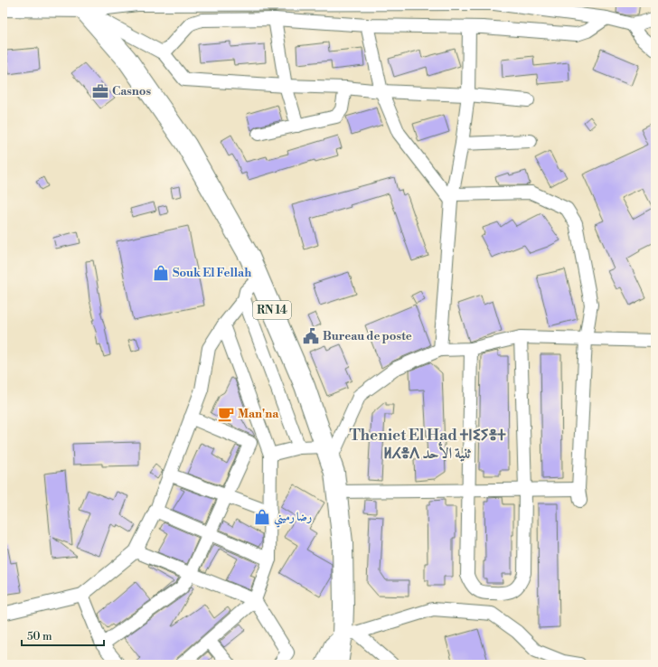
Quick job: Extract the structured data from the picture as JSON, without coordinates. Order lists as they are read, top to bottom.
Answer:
{
  "streets": {
    "main road": ["RN 14"]
  },
  "districts": ["Theniet El Had ⵜⵏⵉⵢⴻⵜ ⵍⵃⴻⴷ ثنية الأحد"],
  "places": {
    "office": ["Casnos"],
    "shop": ["Souk El Fellah", "رضا رميني"],
    "public building": ["Bureau de poste"],
    "cafe": ["Man'na"]
  },
  "scale_bar": "50 m"
}
